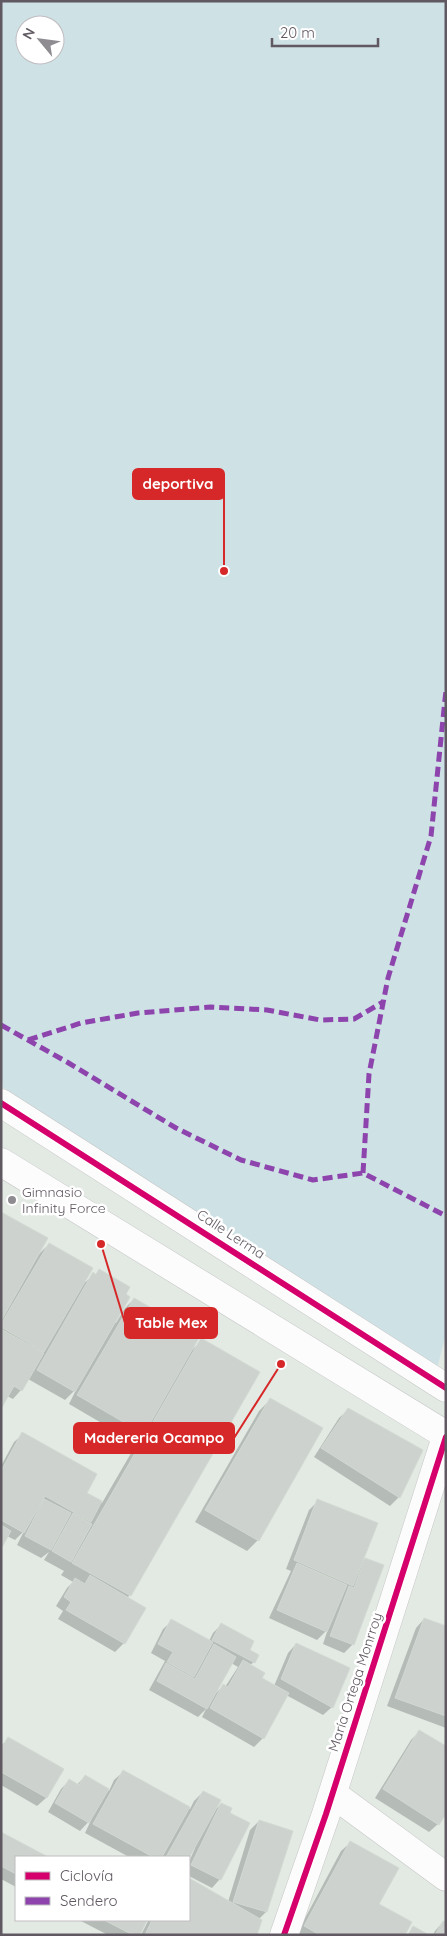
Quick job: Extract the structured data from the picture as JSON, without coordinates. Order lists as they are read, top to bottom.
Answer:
{
  "streets": {
    "street": ["Calle Lerma", "María Ortega Monrroy"]
  },
  "places": [
    "deportiva",
    "Gimnasio Infinity Force",
    "Table Mex",
    "Madereria Ocampo"
  ],
  "legend": ["Ciclovía", "Sendero"],
  "scale_bar": "20 m",
  "north": "top left"
}
